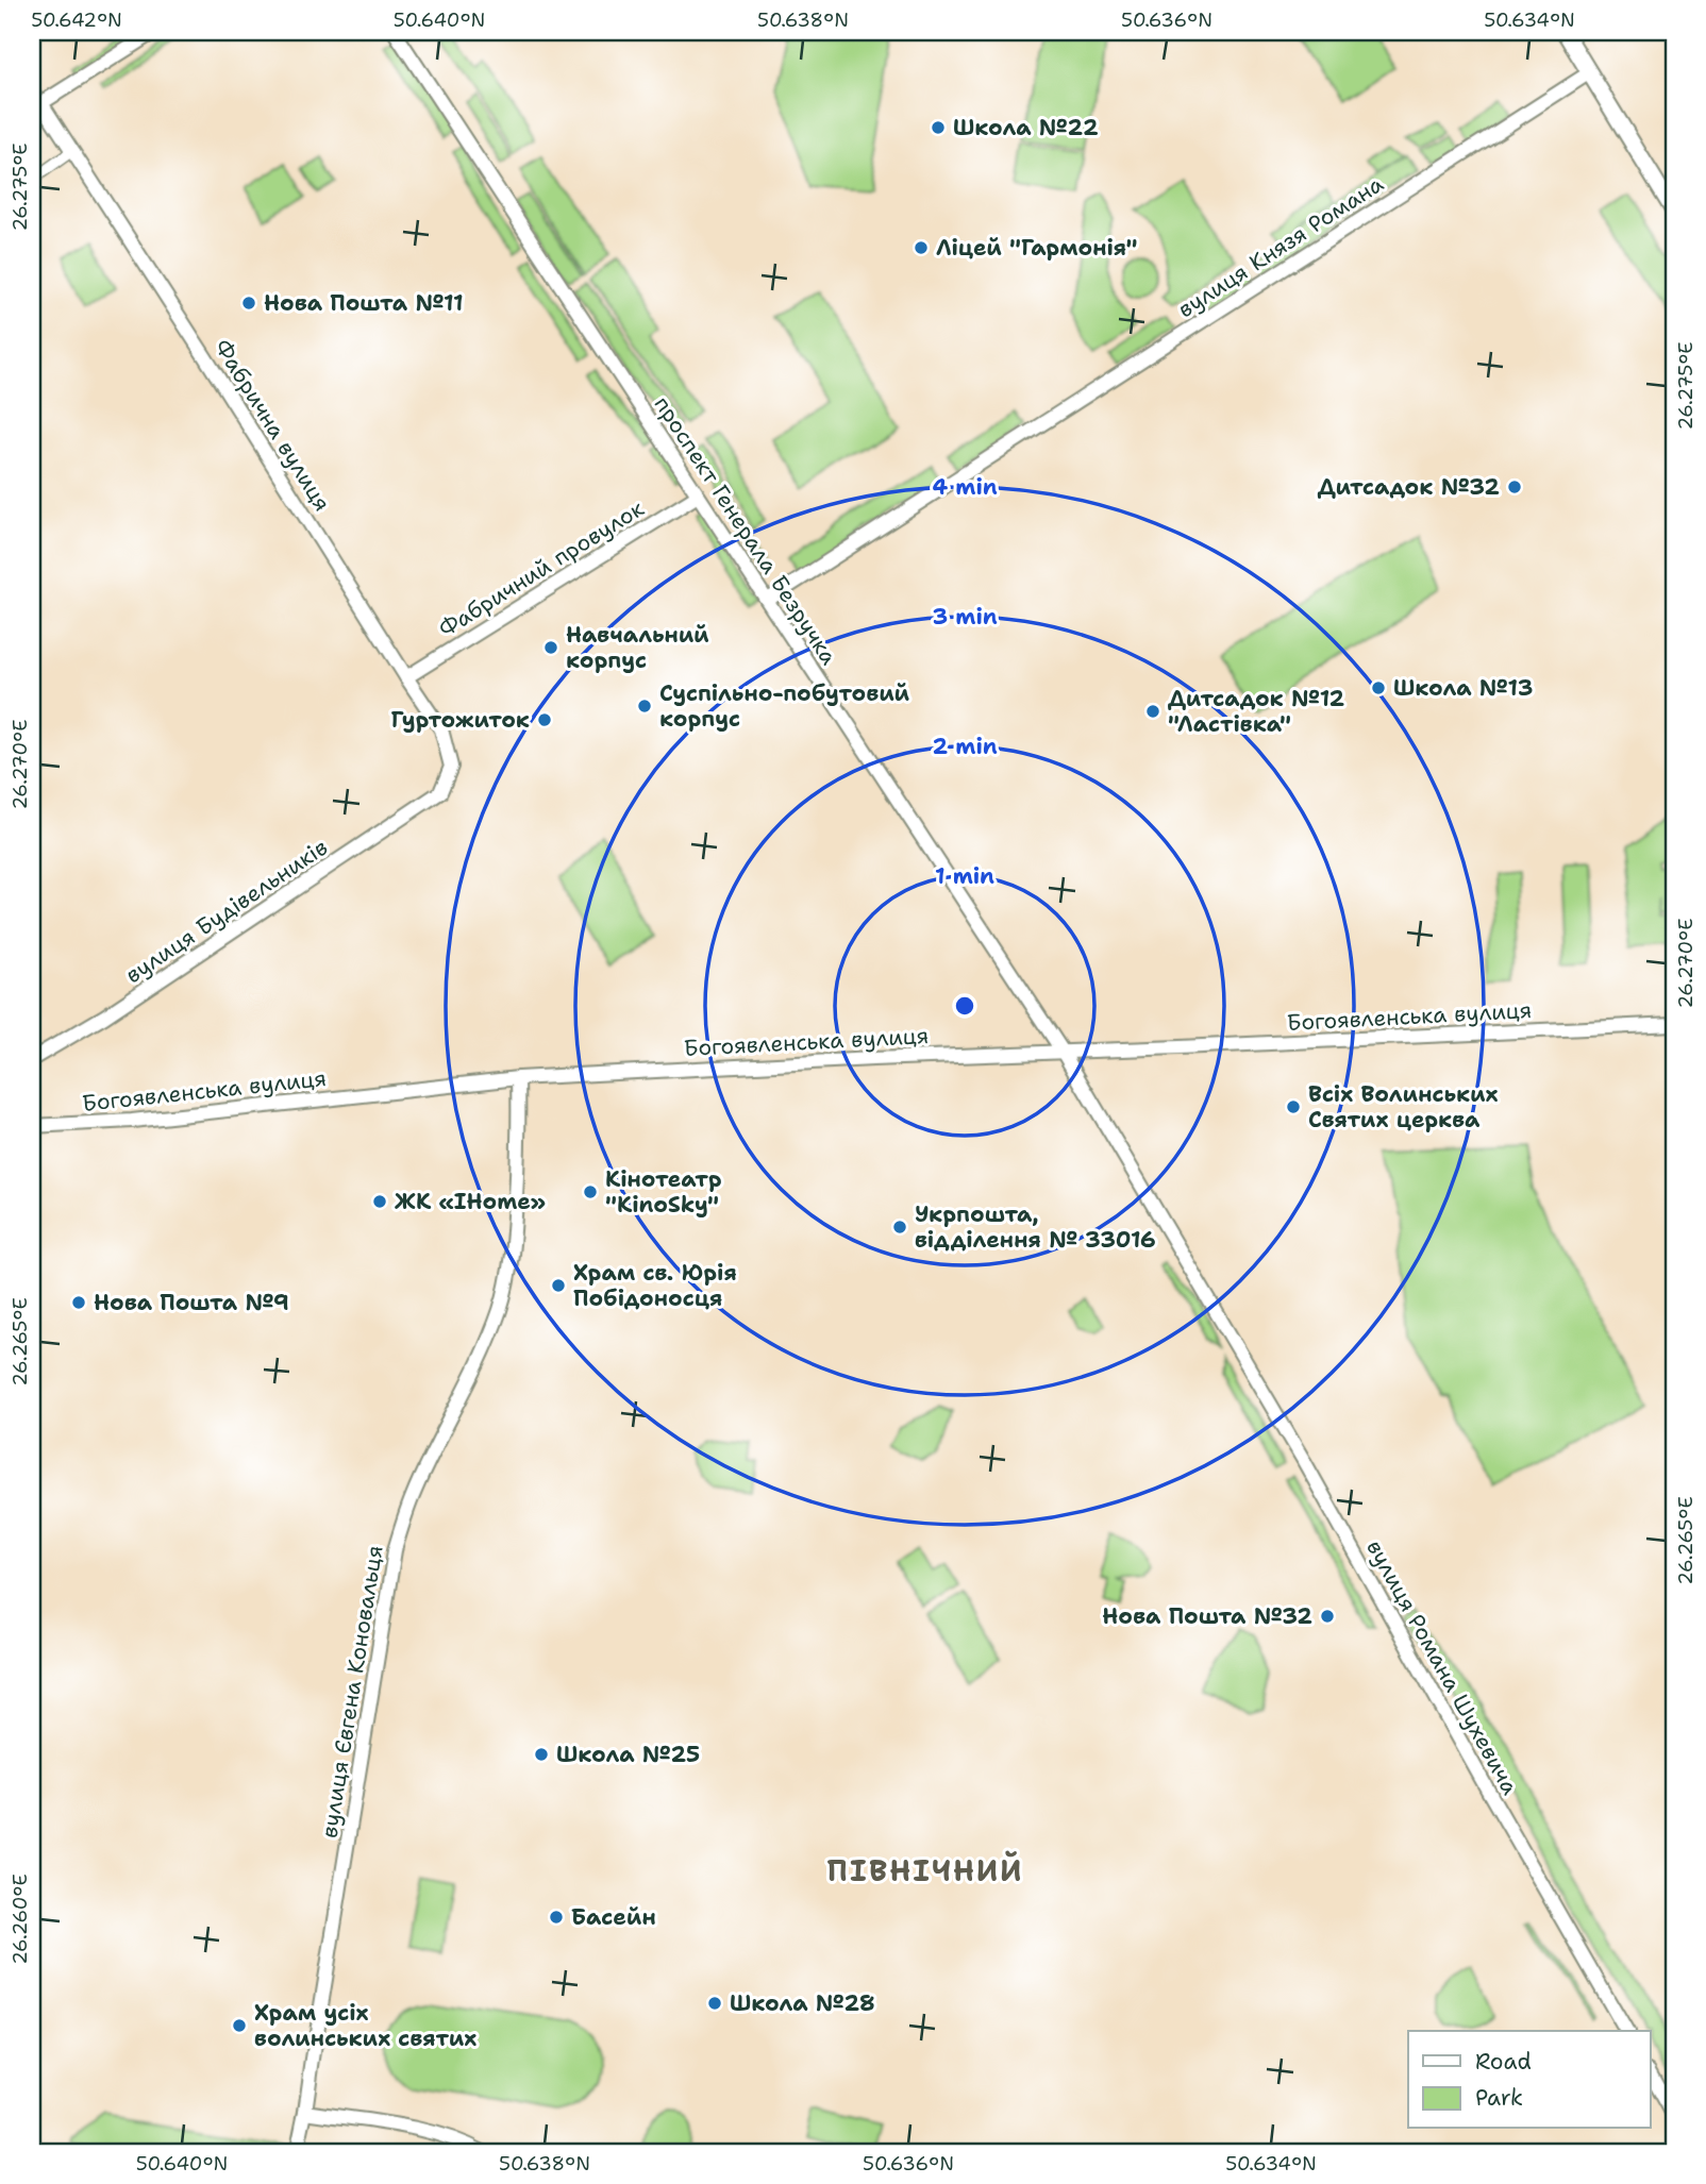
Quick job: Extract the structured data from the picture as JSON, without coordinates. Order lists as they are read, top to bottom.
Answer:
{
  "streets": {
    "street": [
      "вулиця Князя Романа",
      "Фабрична вулиця",
      "проспект Генерала Безручка",
      "Фабричний провулок",
      "вулиця Будівельників",
      "Богоявленська вулиця",
      "вулиця Романа Шухевича",
      "вулиця Євгена Коновальця"
    ]
  },
  "crossings": [
    ["вулиця Князя Романа", "проспект Генерала Безручка"],
    ["Фабрична вулиця", "Фабричний провулок"],
    ["Фабрична вулиця", "вулиця Будівельників"],
    ["проспект Генерала Безручка", "Фабричний провулок"],
    ["проспект Генерала Безручка", "Богоявленська вулиця"],
    ["проспект Генерала Безручка", "вулиця Романа Шухевича"],
    ["Богоявленська вулиця", "вулиця Романа Шухевича"],
    ["Богоявленська вулиця", "вулиця Євгена Коновальця"]
  ],
  "districts": ["ПІВНІЧНИЙ"],
  "places": [
    "Школа №22",
    "Ліцей \"Гармонія\"",
    "Нова Пошта №11",
    "Дитсадок №32",
    "Навчальний корпус",
    "Школа №13",
    "Суспільно-побутовий корпус",
    "Дитсадок №12 \"Ластівка\"",
    "Гуртожиток",
    "Всіх Волинських Святих церква",
    "Кінотеатр \"KinoSky\"",
    "ЖК «IHome»",
    "Укрпошта, відділення № 33016",
    "Храм св. Юрія Побідоносця",
    "Нова Пошта №9",
    "Нова Пошта №32",
    "Школа №25",
    "Басейн",
    "Школа №28",
    "Храм усіх волинських святих"
  ],
  "legend": ["Road", "Park"],
  "coordinates": [
    "50.642°N",
    "50.640°N",
    "50.638°N",
    "50.636°N",
    "50.634°N",
    "26.275°E",
    "26.270°E",
    "26.265°E",
    "26.260°E"
  ],
  "rings": [
    "4 min",
    "3 min",
    "2 min",
    "1 min"
  ]
}
